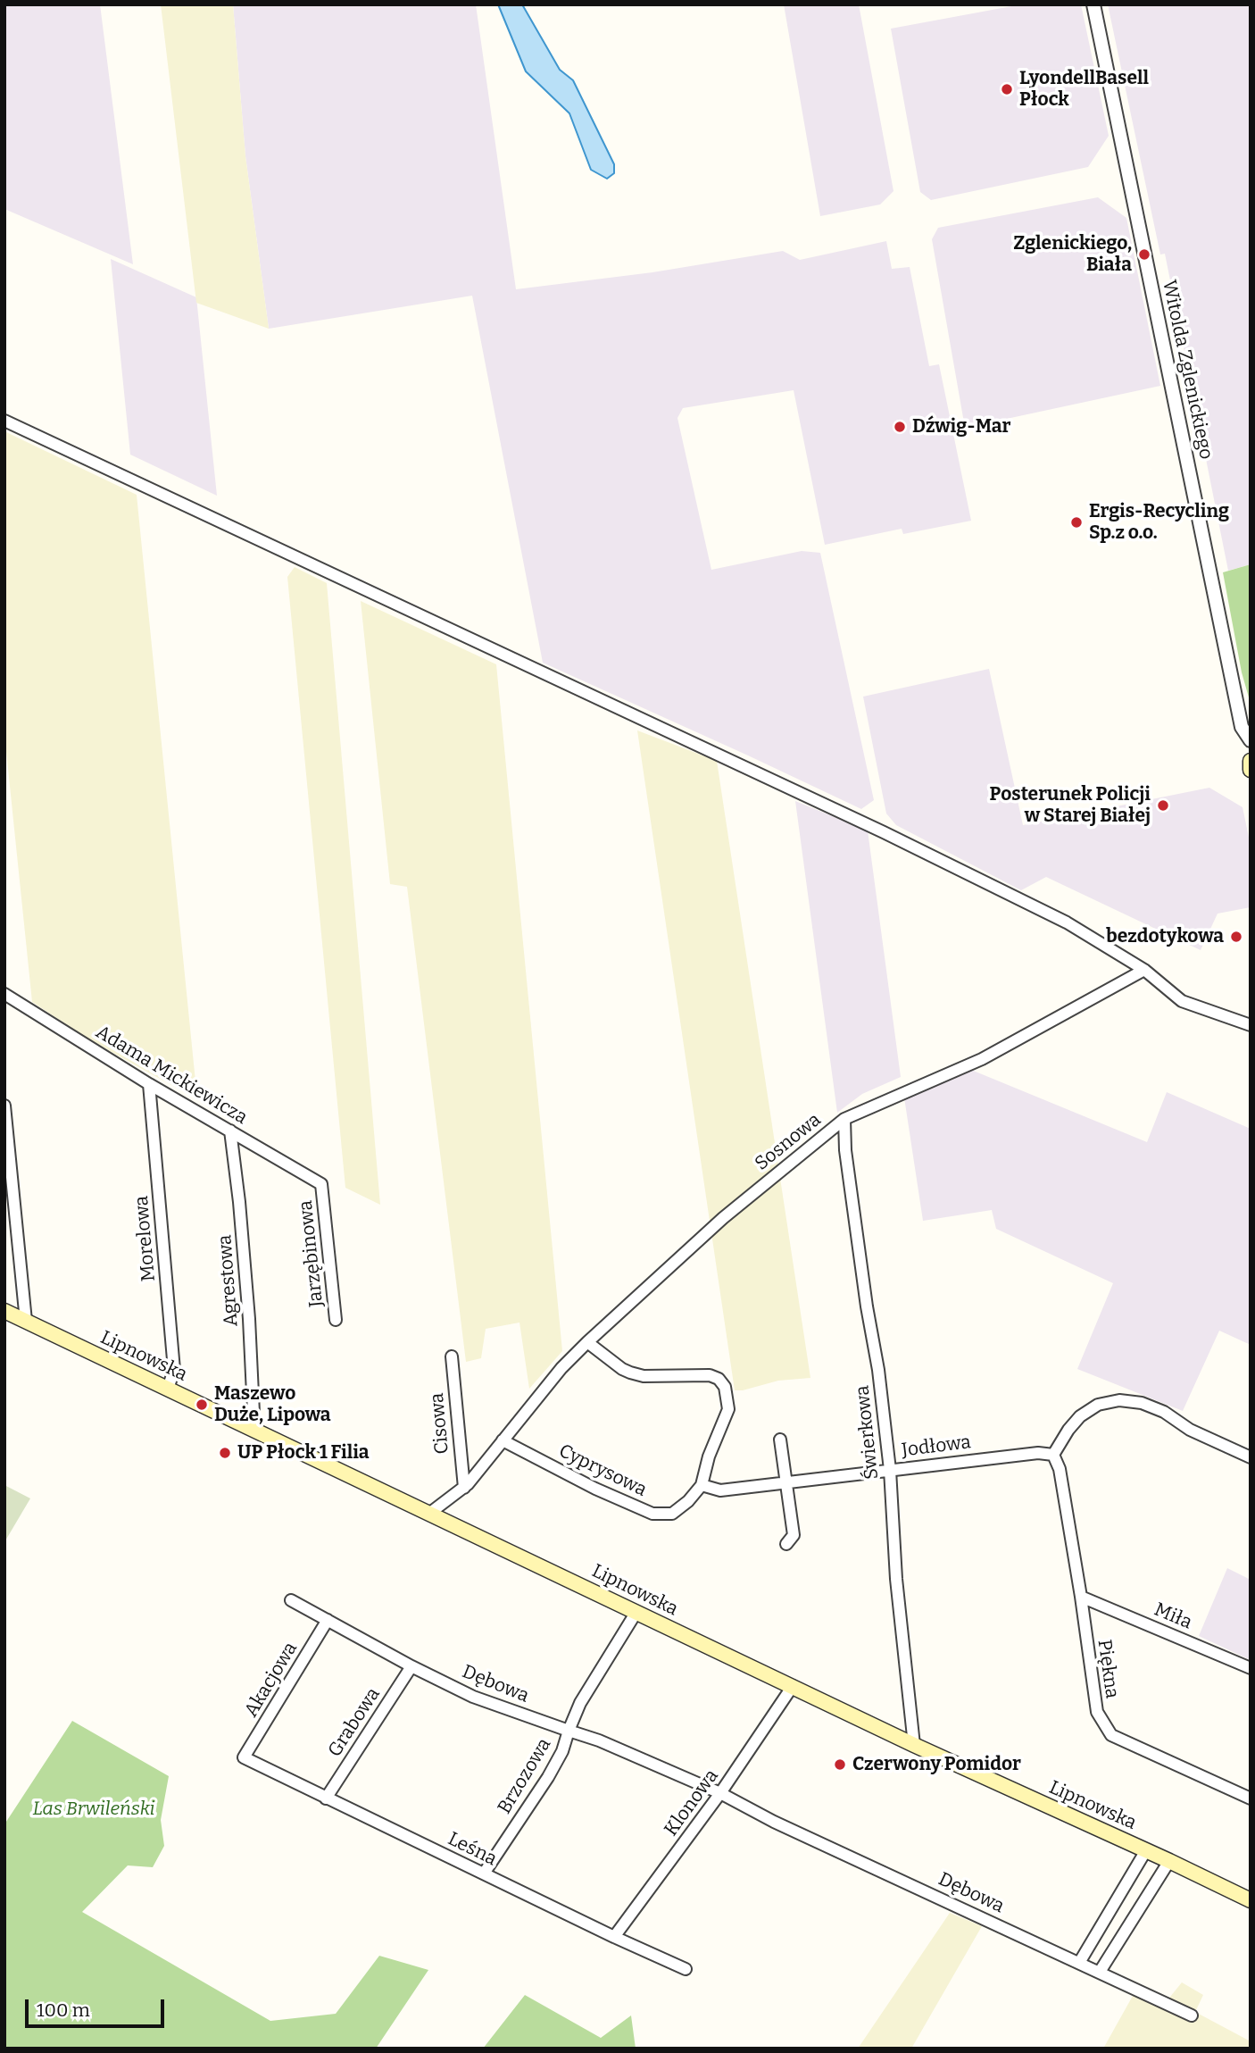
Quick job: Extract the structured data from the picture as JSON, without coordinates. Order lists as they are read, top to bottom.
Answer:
{
  "streets": {
    "main road": ["Lipnowska"],
    "street": [
      "Witolda Zglenickiego",
      "Adama Mickiewicza",
      "Sosnowa",
      "Morelowa",
      "Jarzębinowa",
      "Agrestowa",
      "Cisowa",
      "Świerkowa",
      "Jodłowa",
      "Cyprysowa",
      "Miła",
      "Piękna",
      "Akacjowa",
      "Dębowa",
      "Grabowa",
      "Brzozowa",
      "Klonowa",
      "Leśna"
    ]
  },
  "crossings": [
    ["Adama Mickiewicza", "Morelowa"],
    ["Adama Mickiewicza", "Jarzębinowa"],
    ["Adama Mickiewicza", "Agrestowa"],
    ["Sosnowa", "Lipnowska"],
    ["Sosnowa", "Cisowa"],
    ["Sosnowa", "Świerkowa"],
    ["Sosnowa", "Cyprysowa"],
    ["Morelowa", "Lipnowska"],
    ["Agrestowa", "Lipnowska"],
    ["Lipnowska", "Świerkowa"],
    ["Lipnowska", "Klonowa"],
    ["Świerkowa", "Jodłowa"],
    ["Jodłowa", "Cyprysowa"],
    ["Jodłowa", "Piękna"],
    ["Miła", "Piękna"],
    ["Akacjowa", "Dębowa"],
    ["Akacjowa", "Leśna"],
    ["Dębowa", "Grabowa"],
    ["Dębowa", "Brzozowa"],
    ["Dębowa", "Klonowa"],
    ["Grabowa", "Leśna"],
    ["Brzozowa", "Leśna"],
    ["Klonowa", "Leśna"]
  ],
  "parks": ["Las Brwileński"],
  "places": [
    "LyondellBasell Płock",
    "Zglenickiego, Biała",
    "Dźwig-Mar",
    "Ergis-Recycling Sp.z o.o.",
    "Posterunek Policji w Starej Białej",
    "bezdotykowa",
    "Maszewo Duże, Lipowa",
    "UP Płock 1 Filia",
    "Czerwony Pomidor"
  ],
  "scale_bar": "100 m"
}
